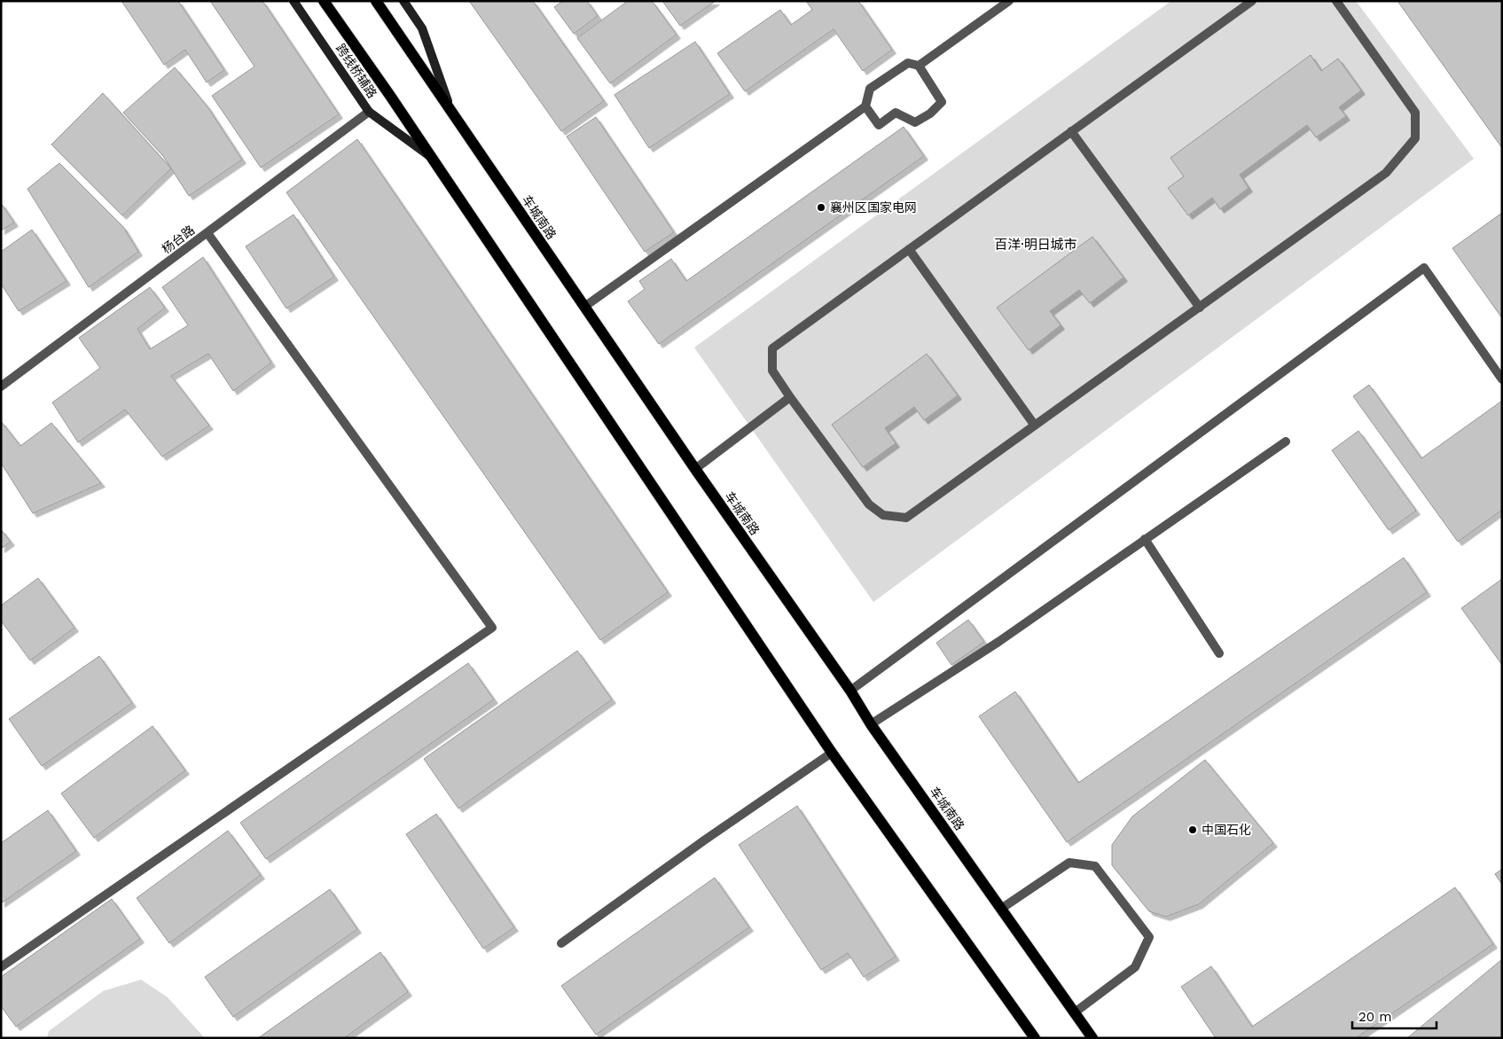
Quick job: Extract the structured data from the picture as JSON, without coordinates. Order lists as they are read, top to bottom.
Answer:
{
  "streets": {
    "main road": ["车城南路"],
    "street": ["跨线桥辅路", "杨台路"]
  },
  "crossings": [
    ["跨线桥辅路", "杨台路"]
  ],
  "districts": ["百洋·明日城市"],
  "places": ["襄州区国家电网", "中国石化"],
  "scale_bar": "20 m"
}
